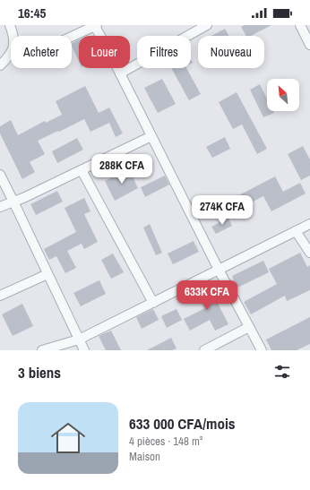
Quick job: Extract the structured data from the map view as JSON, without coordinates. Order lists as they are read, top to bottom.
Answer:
{
  "north": "top left",
  "page": {
    "status": "16:45",
    "chip": [
      "Acheter",
      "Louer",
      "Filtres",
      "Nouveau"
    ],
    "price": ["288K CFA", "274K CFA", "633K CFA"],
    "heading": "3 biens",
    "list": [
      {
        "name": "633 000 CFA/mois",
        "note": "4 pièces · 148 m² · Maison"
      }
    ]
  }
}
